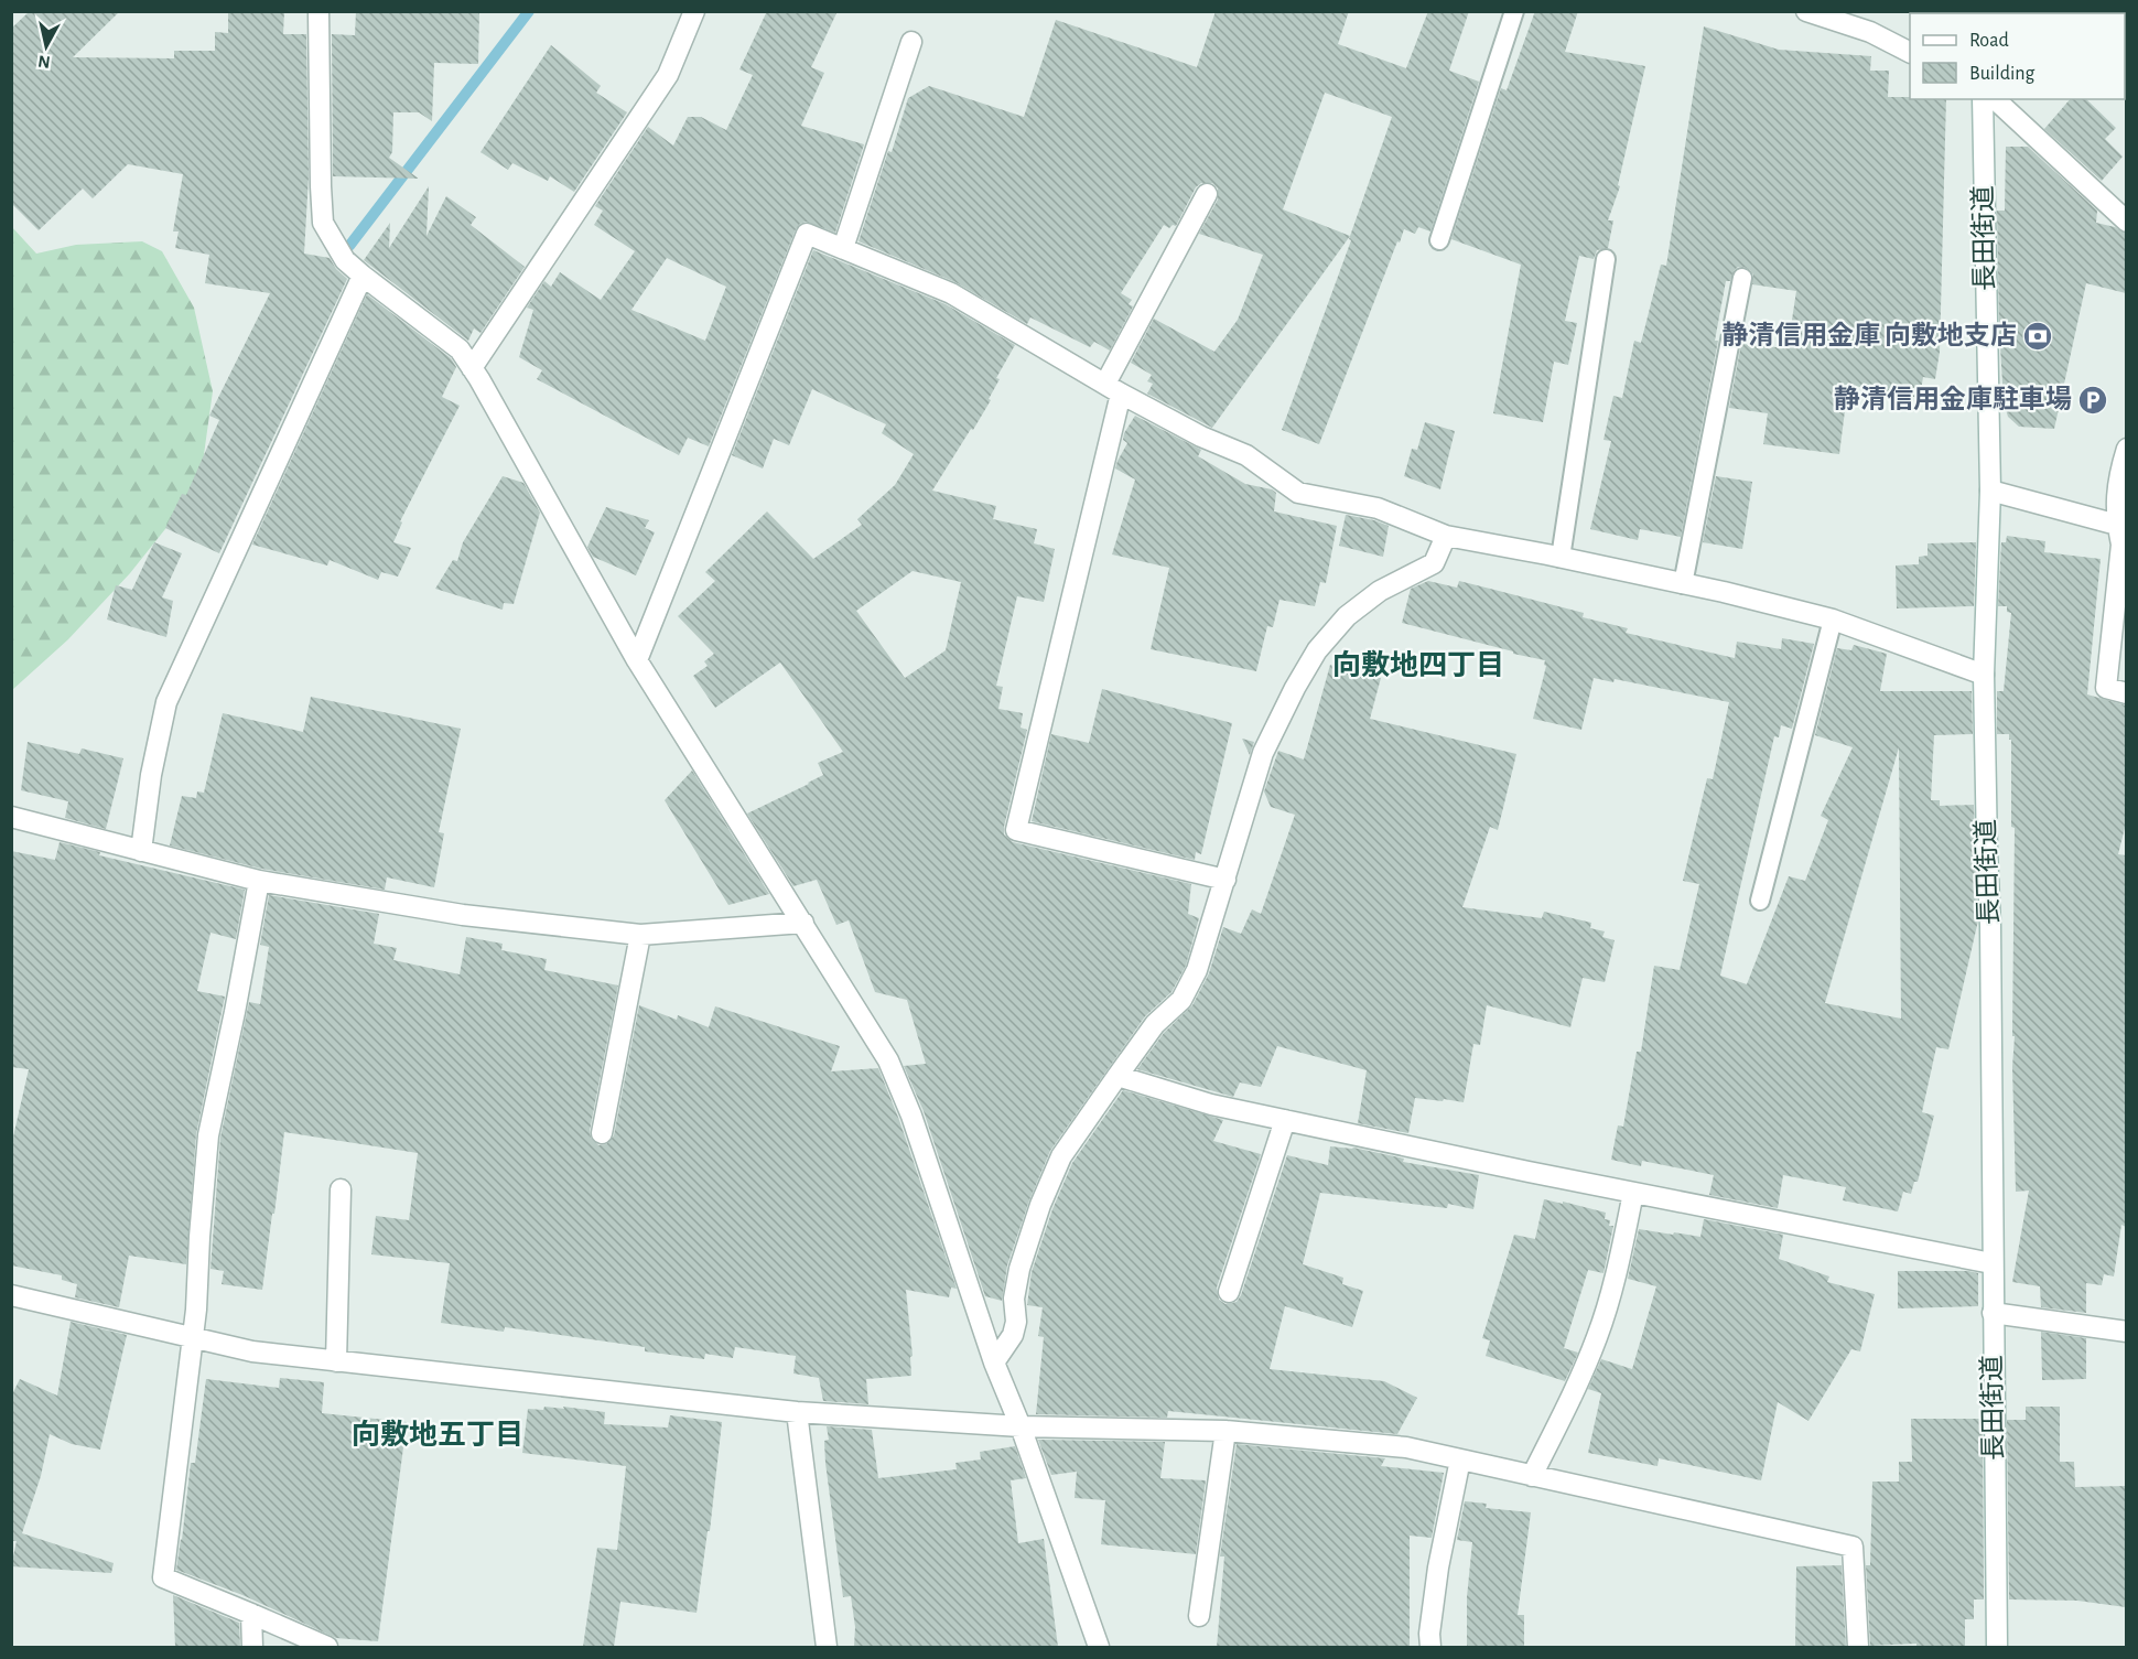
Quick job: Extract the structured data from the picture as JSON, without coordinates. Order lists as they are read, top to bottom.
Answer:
{
  "streets": {
    "street": ["長田街道"]
  },
  "districts": ["向敷地四丁目", "向敷地五丁目"],
  "places": {
    "bank": ["静清信用金庫 向敷地支店"],
    "parking": ["静清信用金庫駐車場"]
  },
  "legend": ["Road", "Building"],
  "north": "bottom"
}
